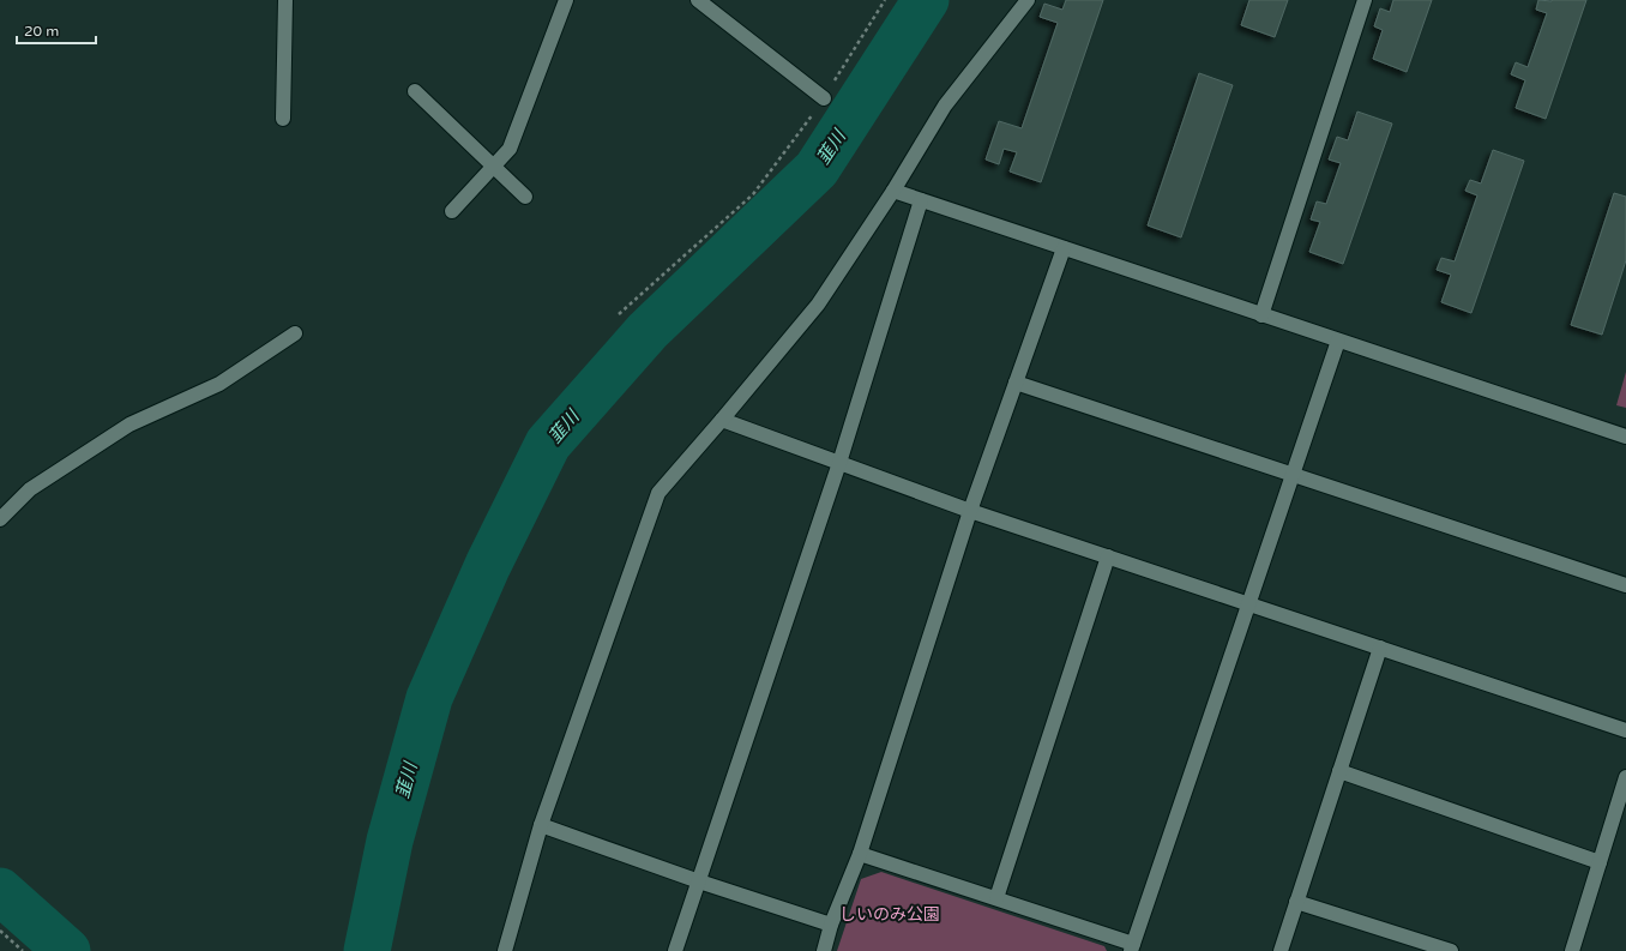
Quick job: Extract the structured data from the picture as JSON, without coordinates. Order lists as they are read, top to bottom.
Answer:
{
  "water": ["韮川"],
  "parks": ["しいのみ公園"],
  "scale_bar": "20 m"
}
